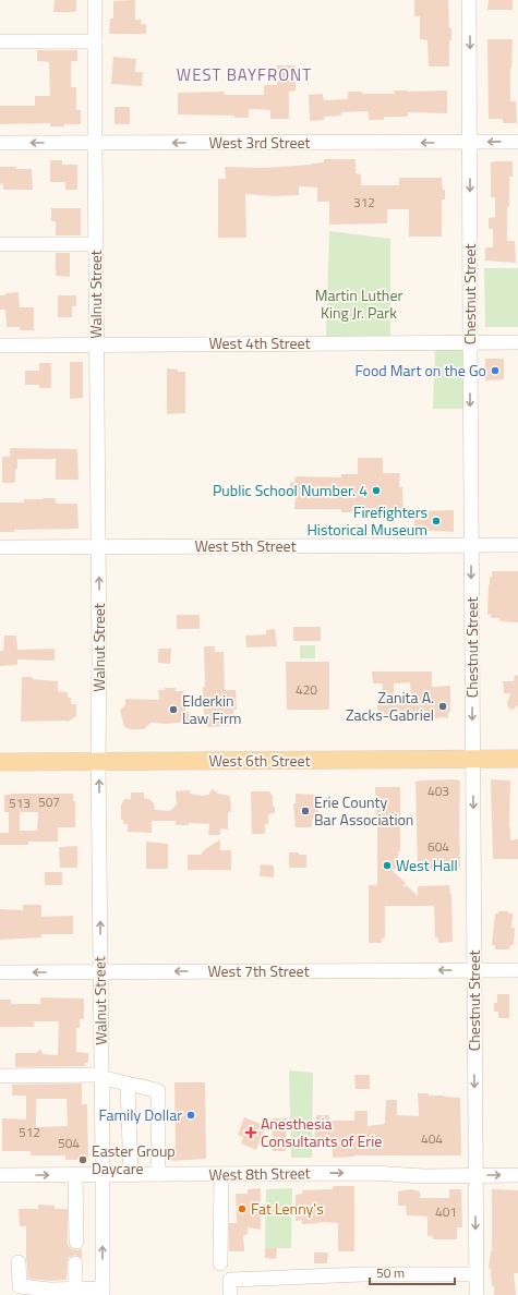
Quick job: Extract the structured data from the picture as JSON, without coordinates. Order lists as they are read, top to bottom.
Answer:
{
  "streets": {
    "main road": ["West 6th Street"],
    "street": [
      "West 3rd Street",
      "Walnut Street",
      "Chestnut Street",
      "West 4th Street",
      "West 5th Street",
      "West 7th Street",
      "West 8th Street"
    ]
  },
  "crossings": [
    ["West 3rd Street", "Walnut Street"],
    ["West 3rd Street", "Chestnut Street"],
    ["Walnut Street", "West 4th Street"],
    ["Walnut Street", "West 5th Street"],
    ["Walnut Street", "West 6th Street"],
    ["Walnut Street", "West 7th Street"],
    ["Walnut Street", "West 8th Street"],
    ["Chestnut Street", "West 4th Street"],
    ["Chestnut Street", "West 5th Street"],
    ["Chestnut Street", "West 6th Street"],
    ["Chestnut Street", "West 7th Street"],
    ["Chestnut Street", "West 8th Street"]
  ],
  "one_way": ["Chestnut Street", "West 7th Street"],
  "districts": ["WEST BAYFRONT"],
  "parks": ["Martin Luther King Jr. Park"],
  "places": {
    "other": [
      "Food Mart on the Go",
      "Public School Number. 4",
      "Firefighters Historical Museum",
      "Zanita A. Zacks-Gabriel",
      "Elderkin Law Firm",
      "Erie County Bar Association",
      "West Hall",
      "Family Dollar",
      "Easter Group Daycare",
      "Fat Lenny's"
    ],
    "health": ["Anesthesia Consultants of Erie"]
  },
  "house_numbers": [
    "312",
    "420",
    "403",
    "507",
    "513",
    "604",
    "512",
    "404",
    "504",
    "401"
  ],
  "scale_bar": "50 m"
}
